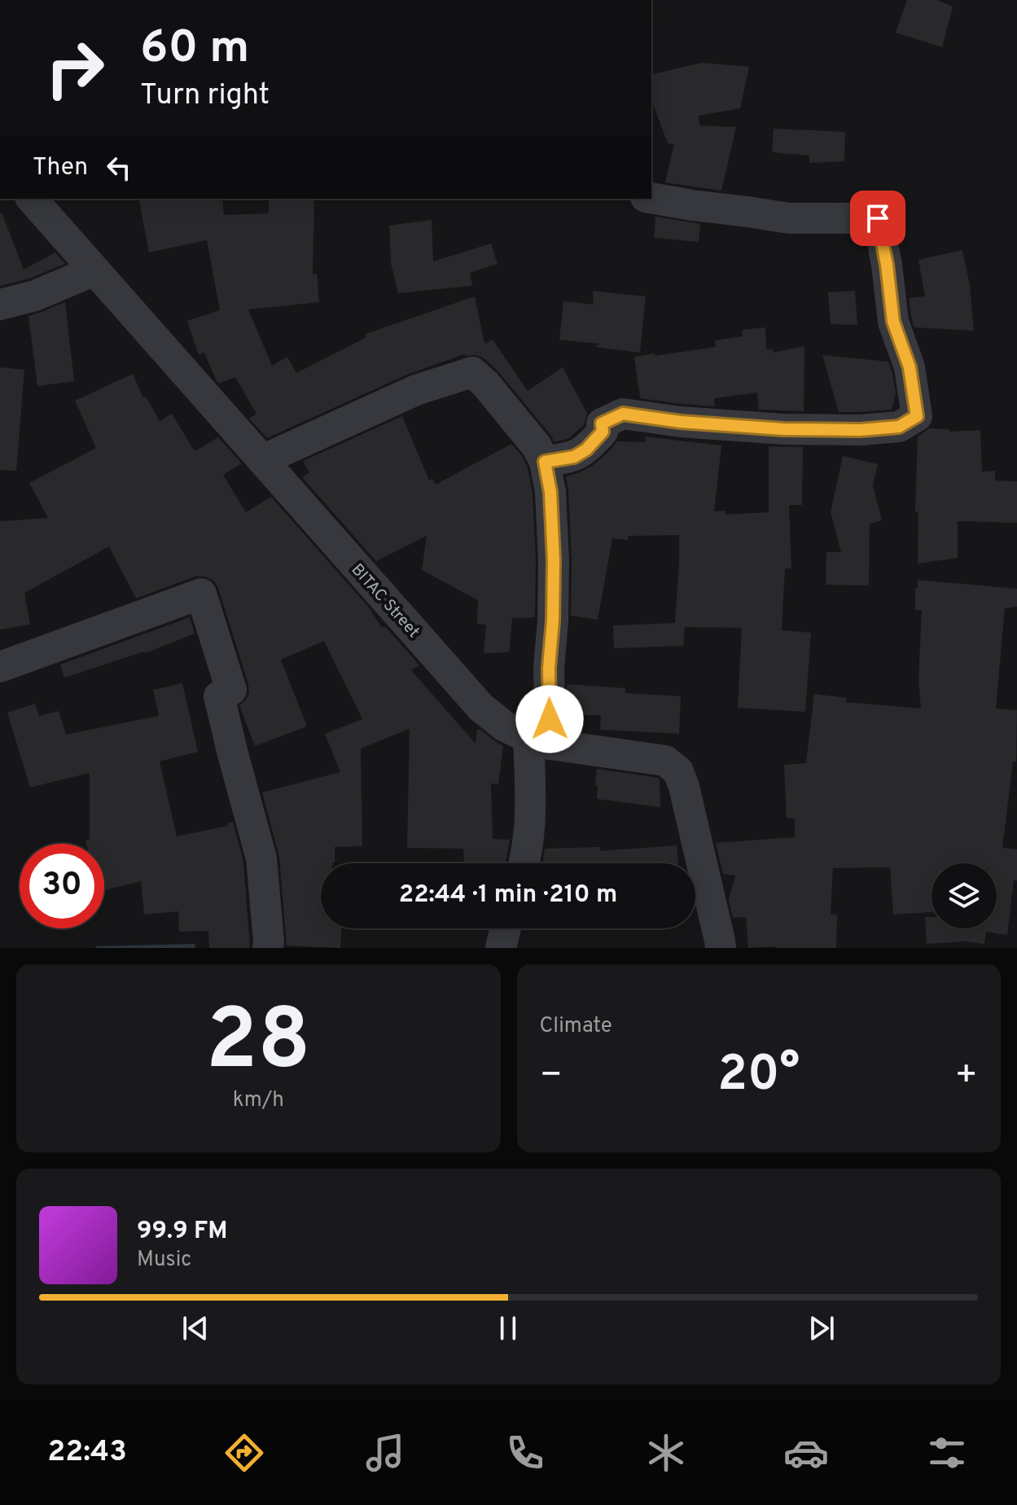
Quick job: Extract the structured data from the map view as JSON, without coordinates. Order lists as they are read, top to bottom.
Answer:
{
  "streets": {
    "street": ["BITAC Street"]
  },
  "page": {
    "turn": ["60 m", "Turn right"],
    "then": "Then",
    "limit": "30",
    "trip": "22:44 · 1 min · 210 m",
    "tile": [
      ["28", "km/h"],
      "Climate"
    ],
    "heat": ["−", "20°", "+"],
    "song": ["99.9 FM", "Music"],
    "tabs": "22:43"
  }
}
